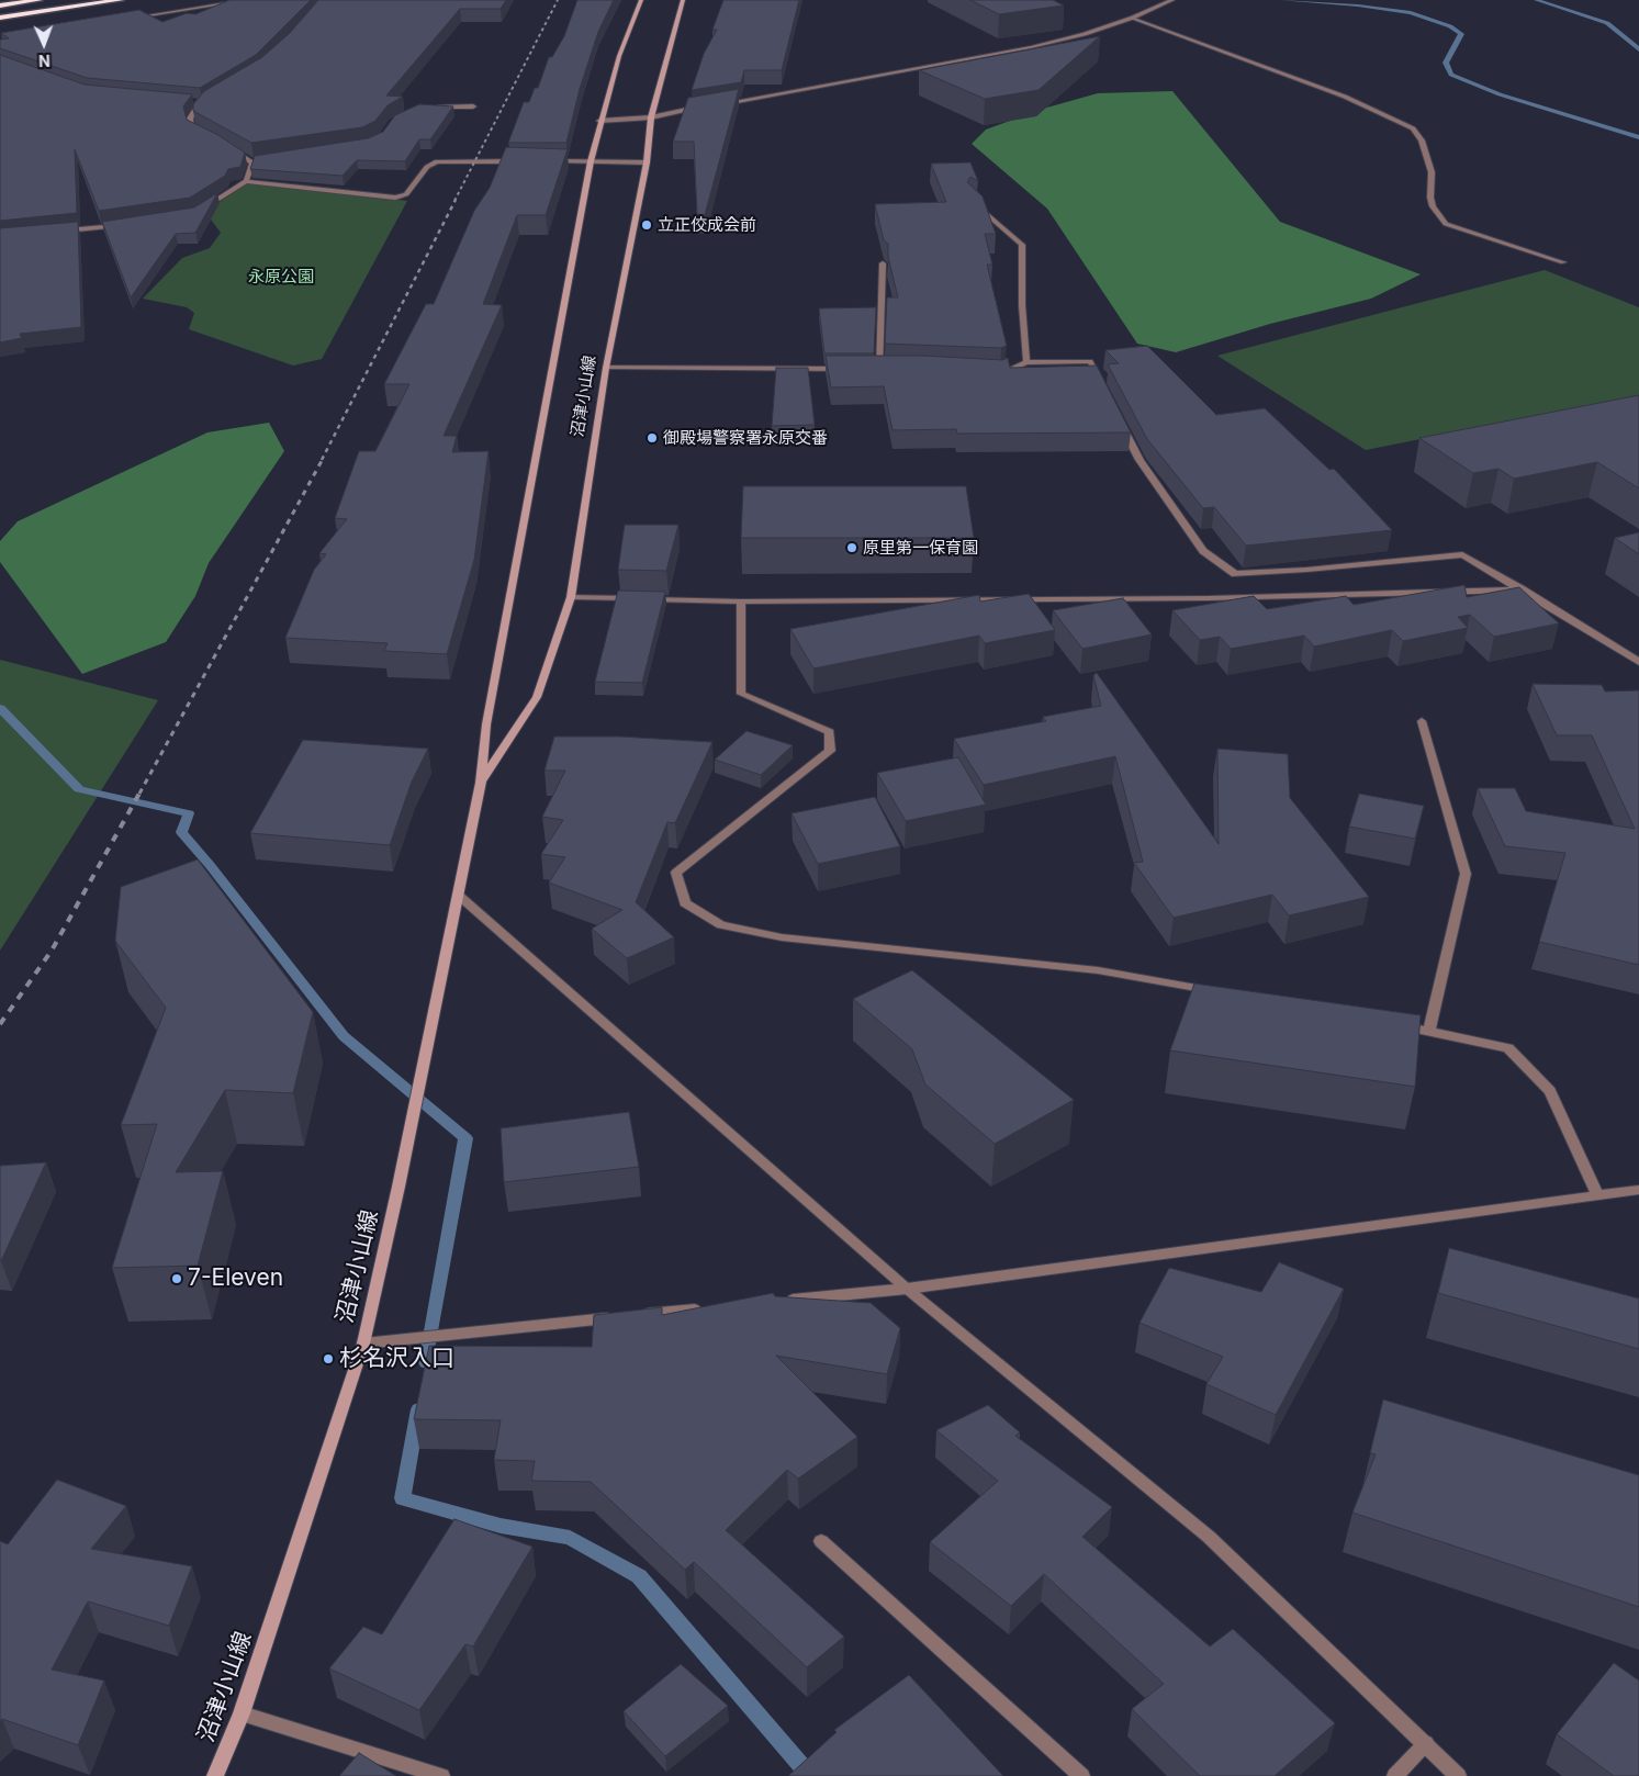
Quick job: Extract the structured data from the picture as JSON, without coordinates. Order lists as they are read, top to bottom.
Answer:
{
  "streets": {
    "main road": ["沼津小山線"]
  },
  "parks": ["永原公園"],
  "places": [
    "立正佼成会前",
    "御殿場警察署永原交番",
    "原里第一保育園",
    "7-Eleven",
    "杉名沢入口"
  ],
  "north": "bottom"
}
